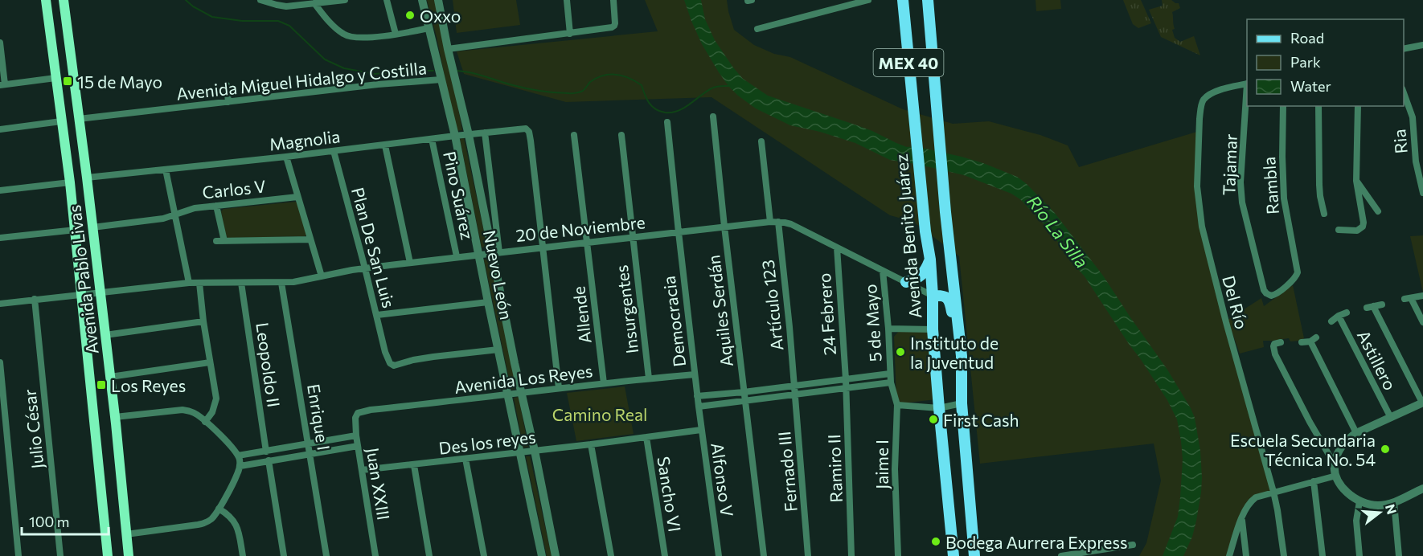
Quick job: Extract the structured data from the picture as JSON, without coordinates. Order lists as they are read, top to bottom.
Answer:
{
  "streets": {
    "main road": ["MEX 40", "Avenida Benito Juárez", "Avenida Pablo Livas"],
    "street": [
      "Avenida Miguel Hidalgo y Costilla",
      "Magnolia",
      "Ria",
      "Tajamar",
      "Rambla",
      "Carlos V",
      "Pino Suárez",
      "20 de Noviembre",
      "Plan De San Luis",
      "Nuevo León",
      "Del Río",
      "Artículo 123",
      "Insurgentes",
      "Aquiles Serdán",
      "24 Febrero",
      "Allende",
      "Democracia",
      "5 de Mayo",
      "Astillero",
      "Leopoldo II",
      "Avenida Los Reyes",
      "Enrique I",
      "Julio César",
      "Des los reyes",
      "Jaime I",
      "Ramiro II",
      "Fernado III",
      "Alfonso V",
      "Juan XXIII",
      "Sancho VI"
    ]
  },
  "crossings": [
    ["Avenida Miguel Hidalgo y Costilla", "Nuevo León"],
    ["Avenida Miguel Hidalgo y Costilla", "Avenida Pablo Livas"],
    ["Magnolia", "Pino Suárez"],
    ["Magnolia", "20 de Noviembre"],
    ["Magnolia", "Plan De San Luis"],
    ["Magnolia", "Nuevo León"],
    ["Magnolia", "Avenida Pablo Livas"],
    ["Tajamar", "Rambla"],
    ["Carlos V", "Avenida Pablo Livas"],
    ["Pino Suárez", "20 de Noviembre"],
    ["20 de Noviembre", "Avenida Benito Juárez"],
    ["20 de Noviembre", "Plan De San Luis"],
    ["20 de Noviembre", "Nuevo León"],
    ["20 de Noviembre", "Avenida Pablo Livas"],
    ["20 de Noviembre", "Artículo 123"],
    ["20 de Noviembre", "Insurgentes"],
    ["20 de Noviembre", "Aquiles Serdán"],
    ["20 de Noviembre", "24 Febrero"],
    ["20 de Noviembre", "Allende"],
    ["20 de Noviembre", "Democracia"],
    ["20 de Noviembre", "5 de Mayo"],
    ["20 de Noviembre", "Leopoldo II"],
    ["20 de Noviembre", "Enrique I"],
    ["20 de Noviembre", "Julio César"],
    ["Plan De San Luis", "Nuevo León"],
    ["Nuevo León", "Avenida Los Reyes"],
    ["Nuevo León", "Des los reyes"],
    ["Artículo 123", "Fernado III"],
    ["Insurgentes", "Avenida Los Reyes"],
    ["24 Febrero", "Ramiro II"],
    ["Allende", "Avenida Los Reyes"],
    ["Democracia", "Avenida Los Reyes"],
    ["Democracia", "Alfonso V"],
    ["5 de Mayo", "Jaime I"],
    ["Avenida Los Reyes", "Juan XXIII"],
    ["Des los reyes", "Alfonso V"],
    ["Des los reyes", "Juan XXIII"],
    ["Des los reyes", "Sancho VI"]
  ],
  "water": ["Río La Silla"],
  "parks": ["Camino Real"],
  "places": {
    "other": [
      "Oxxo",
      "Instituto de la Juventud",
      "First Cash",
      "Escuela Secundaria Técnica No. 54",
      "Bodega Aurrera Express"
    ],
    "transit": ["15 de Mayo", "Los Reyes"]
  },
  "legend": ["Road", "Park", "Water"],
  "scale_bar": "100 m",
  "north": "right"
}
